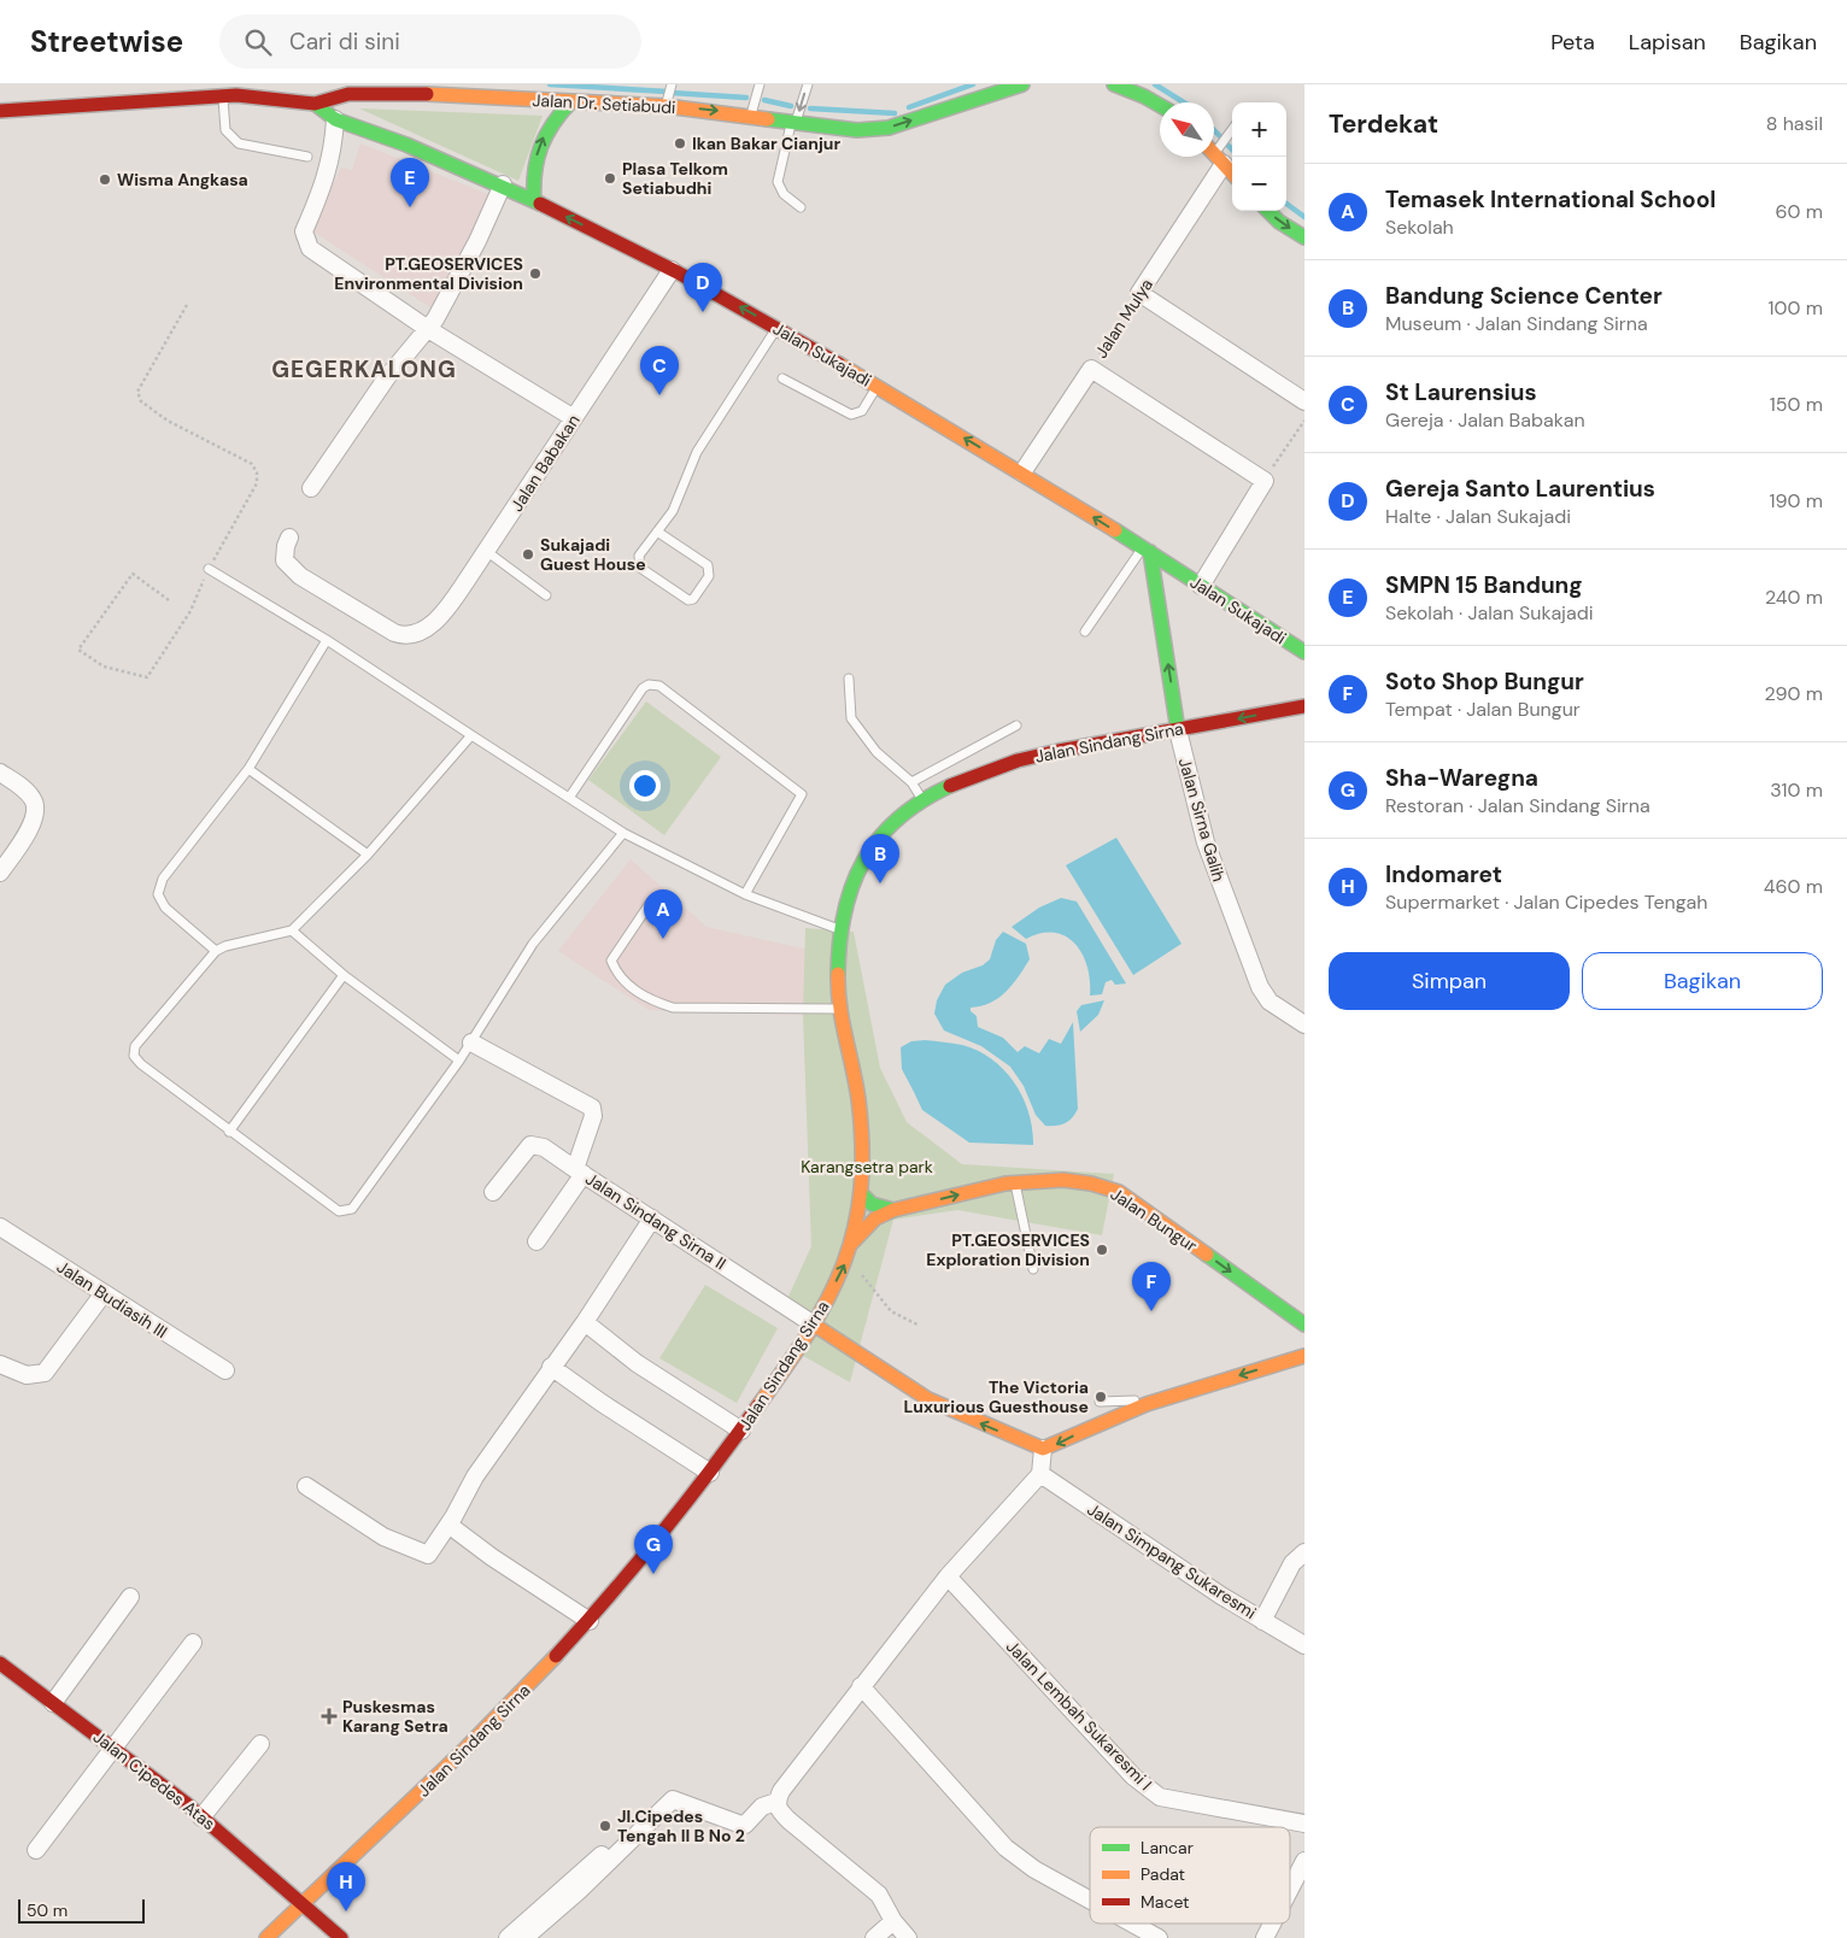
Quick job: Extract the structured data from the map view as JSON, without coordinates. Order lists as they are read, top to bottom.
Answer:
{
  "streets": {
    "main road": [
      "Jalan Dr. Setiabudi",
      "Jalan Sukajadi",
      "Jalan Sindang Sirna",
      "Jalan Sirna Galih",
      "Jalan Bungur",
      "Jalan Cipedes Atas"
    ],
    "street": [
      "Jalan Mulya",
      "Jalan Babakan",
      "Jalan Sindang Sirna II",
      "Jalan Budiasih III",
      "Jalan Simpang Sukaresmi",
      "Jalan Lembah Sukaresmi I"
    ]
  },
  "crossings": [
    ["Jalan Dr. Setiabudi", "Jalan Sukajadi"],
    ["Jalan Mulya", "Jalan Sukajadi"],
    ["Jalan Sukajadi", "Jalan Babakan"],
    ["Jalan Sukajadi", "Jalan Sirna Galih"],
    ["Jalan Sindang Sirna", "Jalan Sirna Galih"],
    ["Jalan Sindang Sirna", "Jalan Bungur"],
    ["Jalan Sindang Sirna", "Jalan Sindang Sirna II"],
    ["Jalan Sindang Sirna", "Jalan Cipedes Atas"]
  ],
  "one_way": ["Jalan Sukajadi", "Jalan Sirna Galih", "Jalan Bungur"],
  "districts": ["GEGERKALONG"],
  "parks": ["Karangsetra park"],
  "places": {
    "other": [
      "Ikan Bakar Cianjur",
      "Plasa Telkom Setiabudhi",
      "Wisma Angkasa",
      "PT.GEOSERVICES Environmental Division",
      "Sukajadi Guest House",
      "PT.GEOSERVICES Exploration Division",
      "The Victoria Luxurious Guesthouse",
      "Jl.Cipedes Tengah II B No 2"
    ],
    "health": ["Puskesmas Karang Setra"]
  },
  "legend": ["Lancar", "Padat", "Macet"],
  "scale_bar": "50 m",
  "north": "top left",
  "page": {
    "header": "Streetwise",
    "search": "Cari di sini",
    "nav": ["Peta", "Lapisan", "Bagikan"],
    "heading": ["Terdekat", "8 hasil"],
    "map_buttons": ["+", "−"],
    "pins": [
      "E",
      "D",
      "C",
      "B",
      "A",
      "F",
      "G",
      "H"
    ],
    "list": [
      {
        "mark": "A",
        "name": "Temasek International School",
        "note": "Sekolah",
        "value": "60 m"
      },
      {
        "mark": "B",
        "name": "Bandung Science Center",
        "note": "Museum · Jalan Sindang Sirna",
        "value": "100 m"
      },
      {
        "mark": "C",
        "name": "St Laurensius",
        "note": "Gereja · Jalan Babakan",
        "value": "150 m"
      },
      {
        "mark": "D",
        "name": "Gereja Santo Laurentius",
        "note": "Halte · Jalan Sukajadi",
        "value": "190 m"
      },
      {
        "mark": "E",
        "name": "SMPN 15 Bandung",
        "note": "Sekolah · Jalan Sukajadi",
        "value": "240 m"
      },
      {
        "mark": "F",
        "name": "Soto Shop Bungur",
        "note": "Tempat · Jalan Bungur",
        "value": "290 m"
      },
      {
        "mark": "G",
        "name": "Sha-Waregna",
        "note": "Restoran · Jalan Sindang Sirna",
        "value": "310 m"
      },
      {
        "mark": "H",
        "name": "Indomaret",
        "note": "Supermarket · Jalan Cipedes Tengah",
        "value": "460 m"
      }
    ],
    "buttons": ["Simpan", "Bagikan"],
    "scale": "50 m"
  }
}
